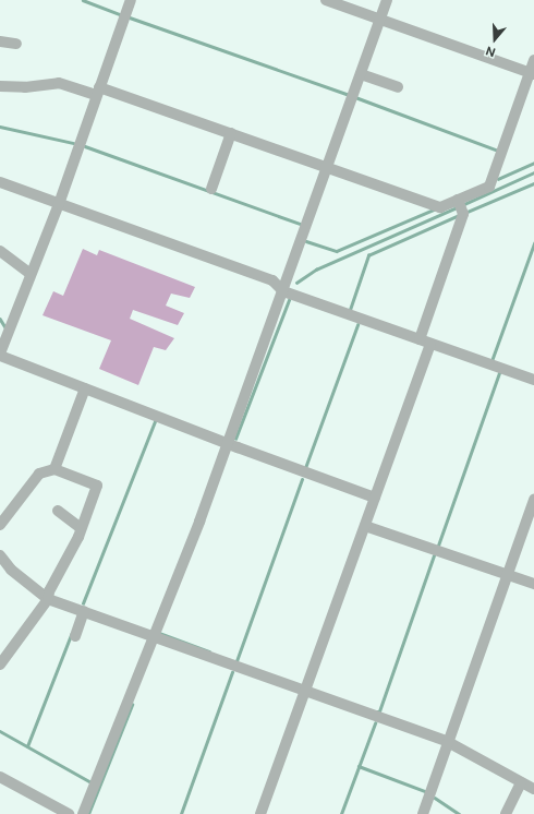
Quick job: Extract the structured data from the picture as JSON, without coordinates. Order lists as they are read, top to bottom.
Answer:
{
  "north": "bottom"
}
